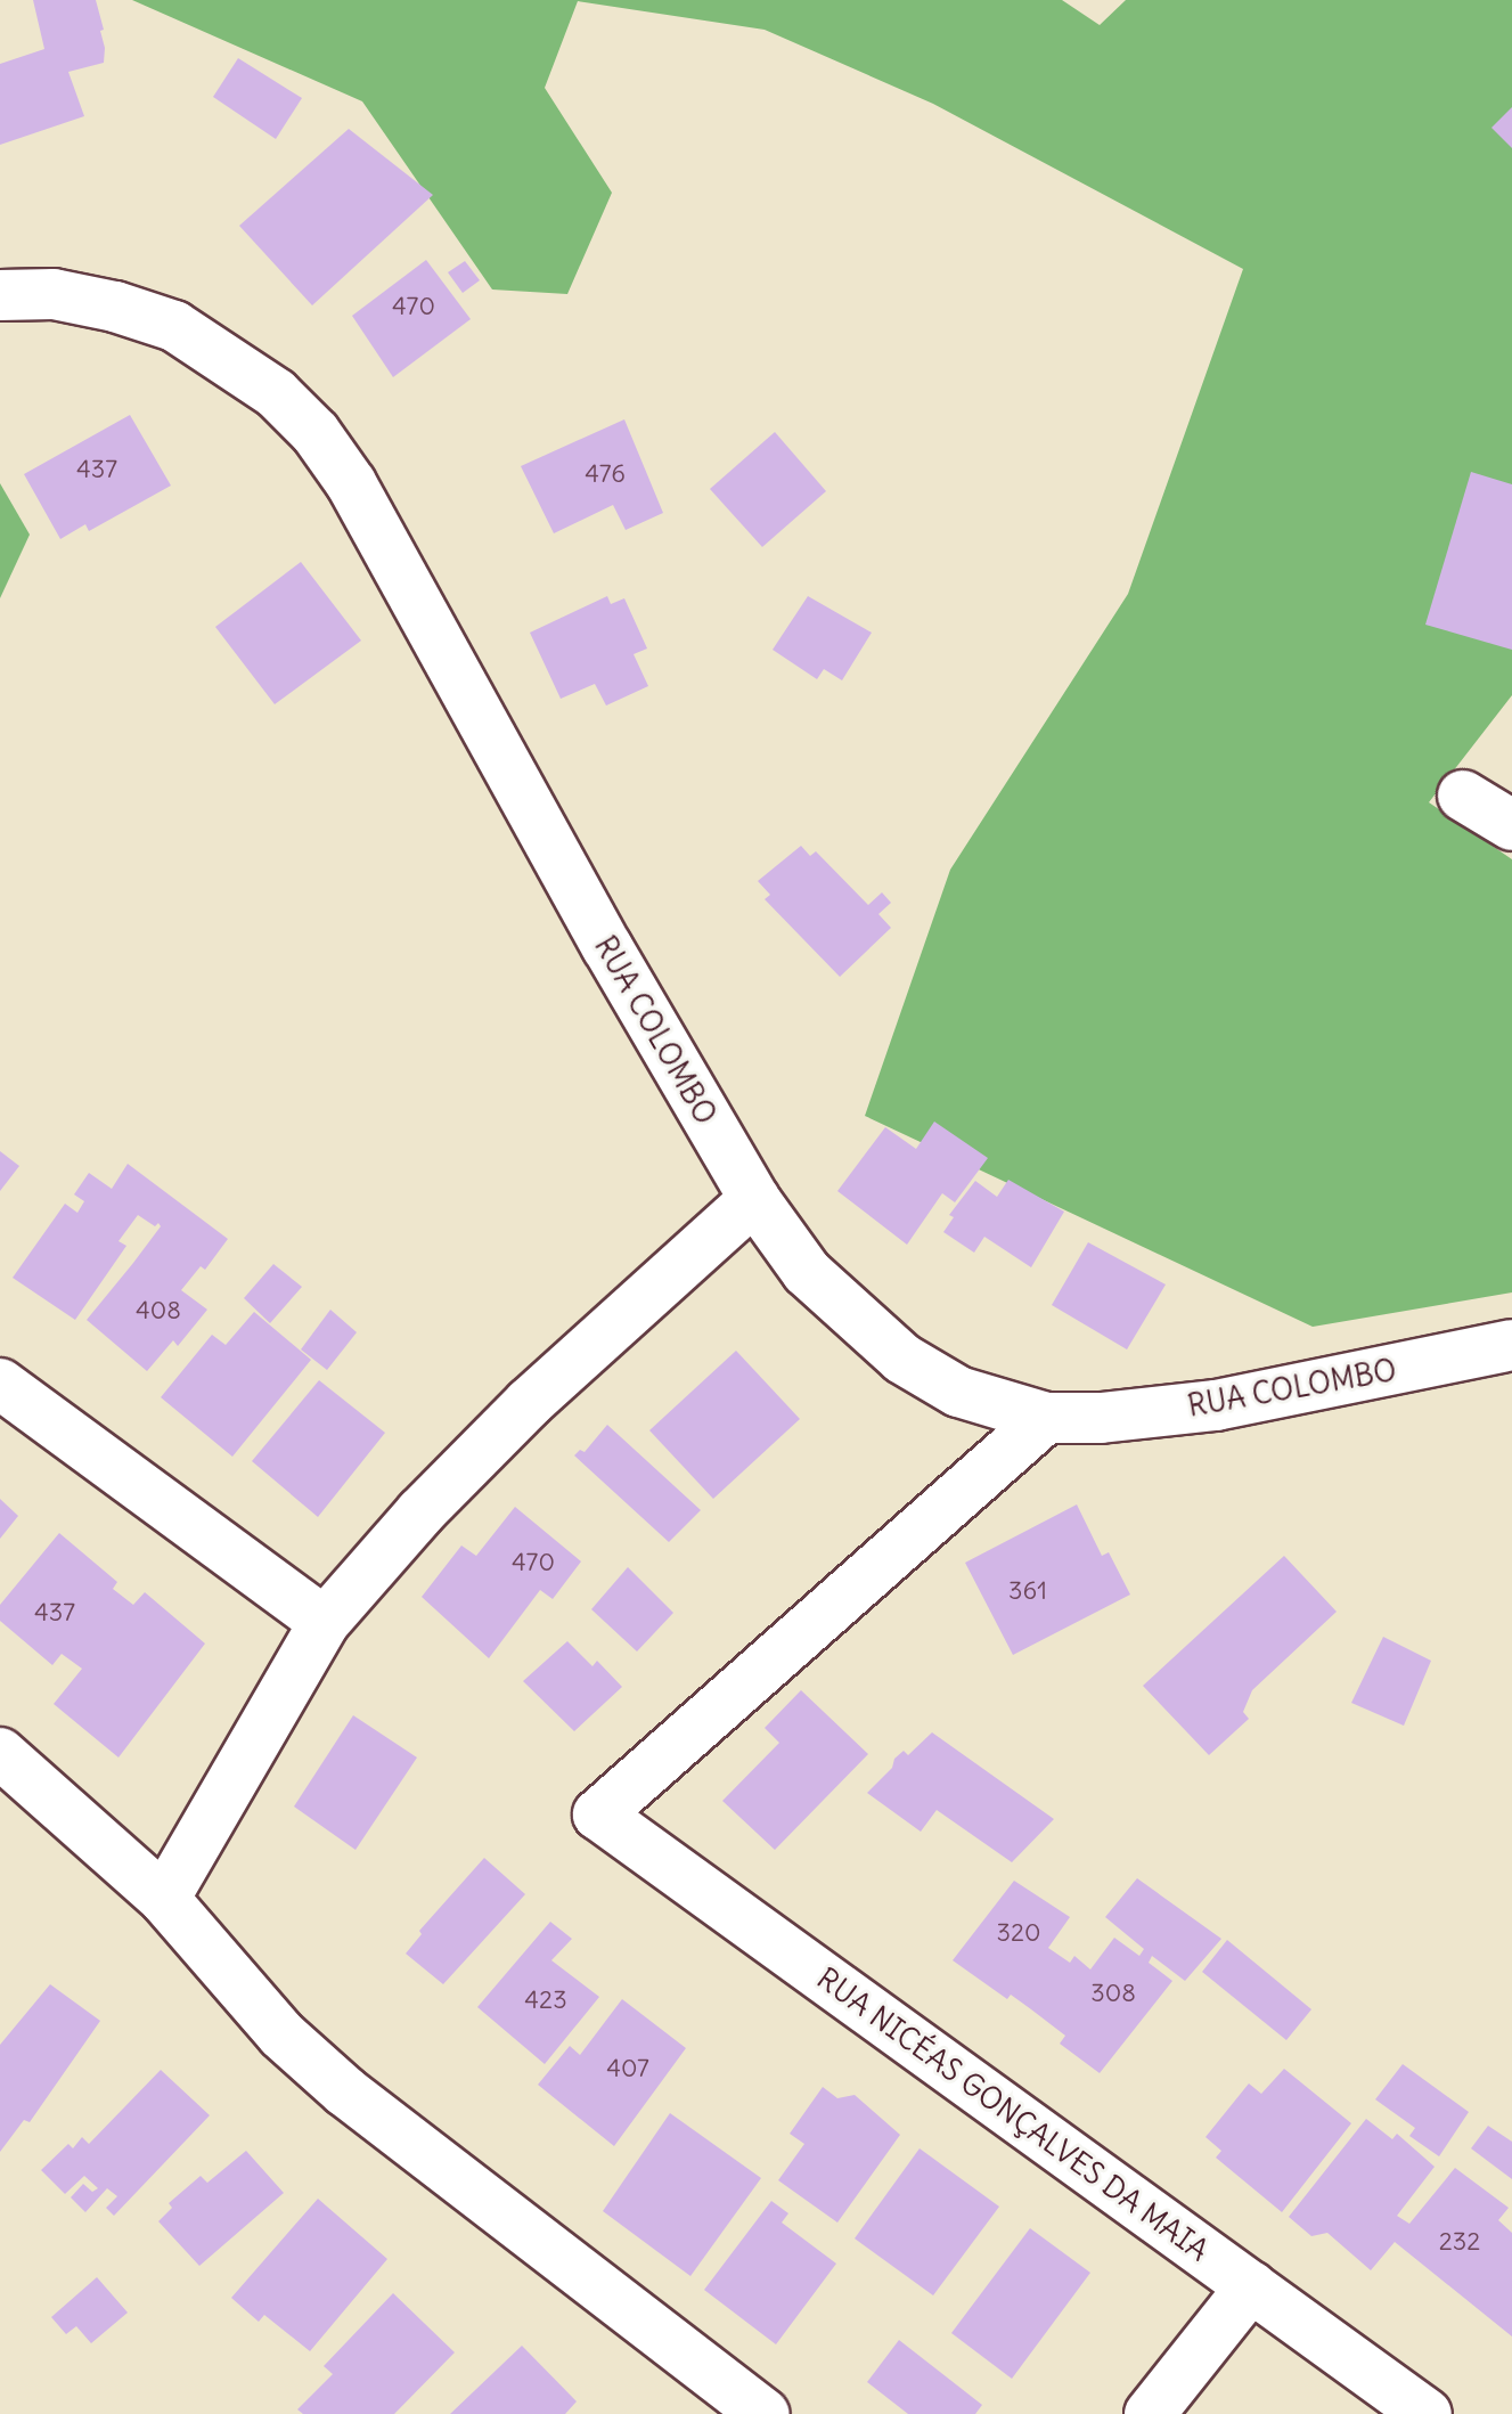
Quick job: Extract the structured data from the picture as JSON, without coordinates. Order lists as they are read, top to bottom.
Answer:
{
  "streets": {
    "street": ["RUA COLOMBO", "RUA NICÉAS GONÇALVES DA MAIA"]
  },
  "crossings": [
    ["RUA COLOMBO", "RUA NICÉAS GONÇALVES DA MAIA"]
  ],
  "house_numbers": [
    "470",
    "437",
    "476",
    "408",
    "470",
    "361",
    "437",
    "320",
    "308",
    "423",
    "407",
    "232"
  ]
}
